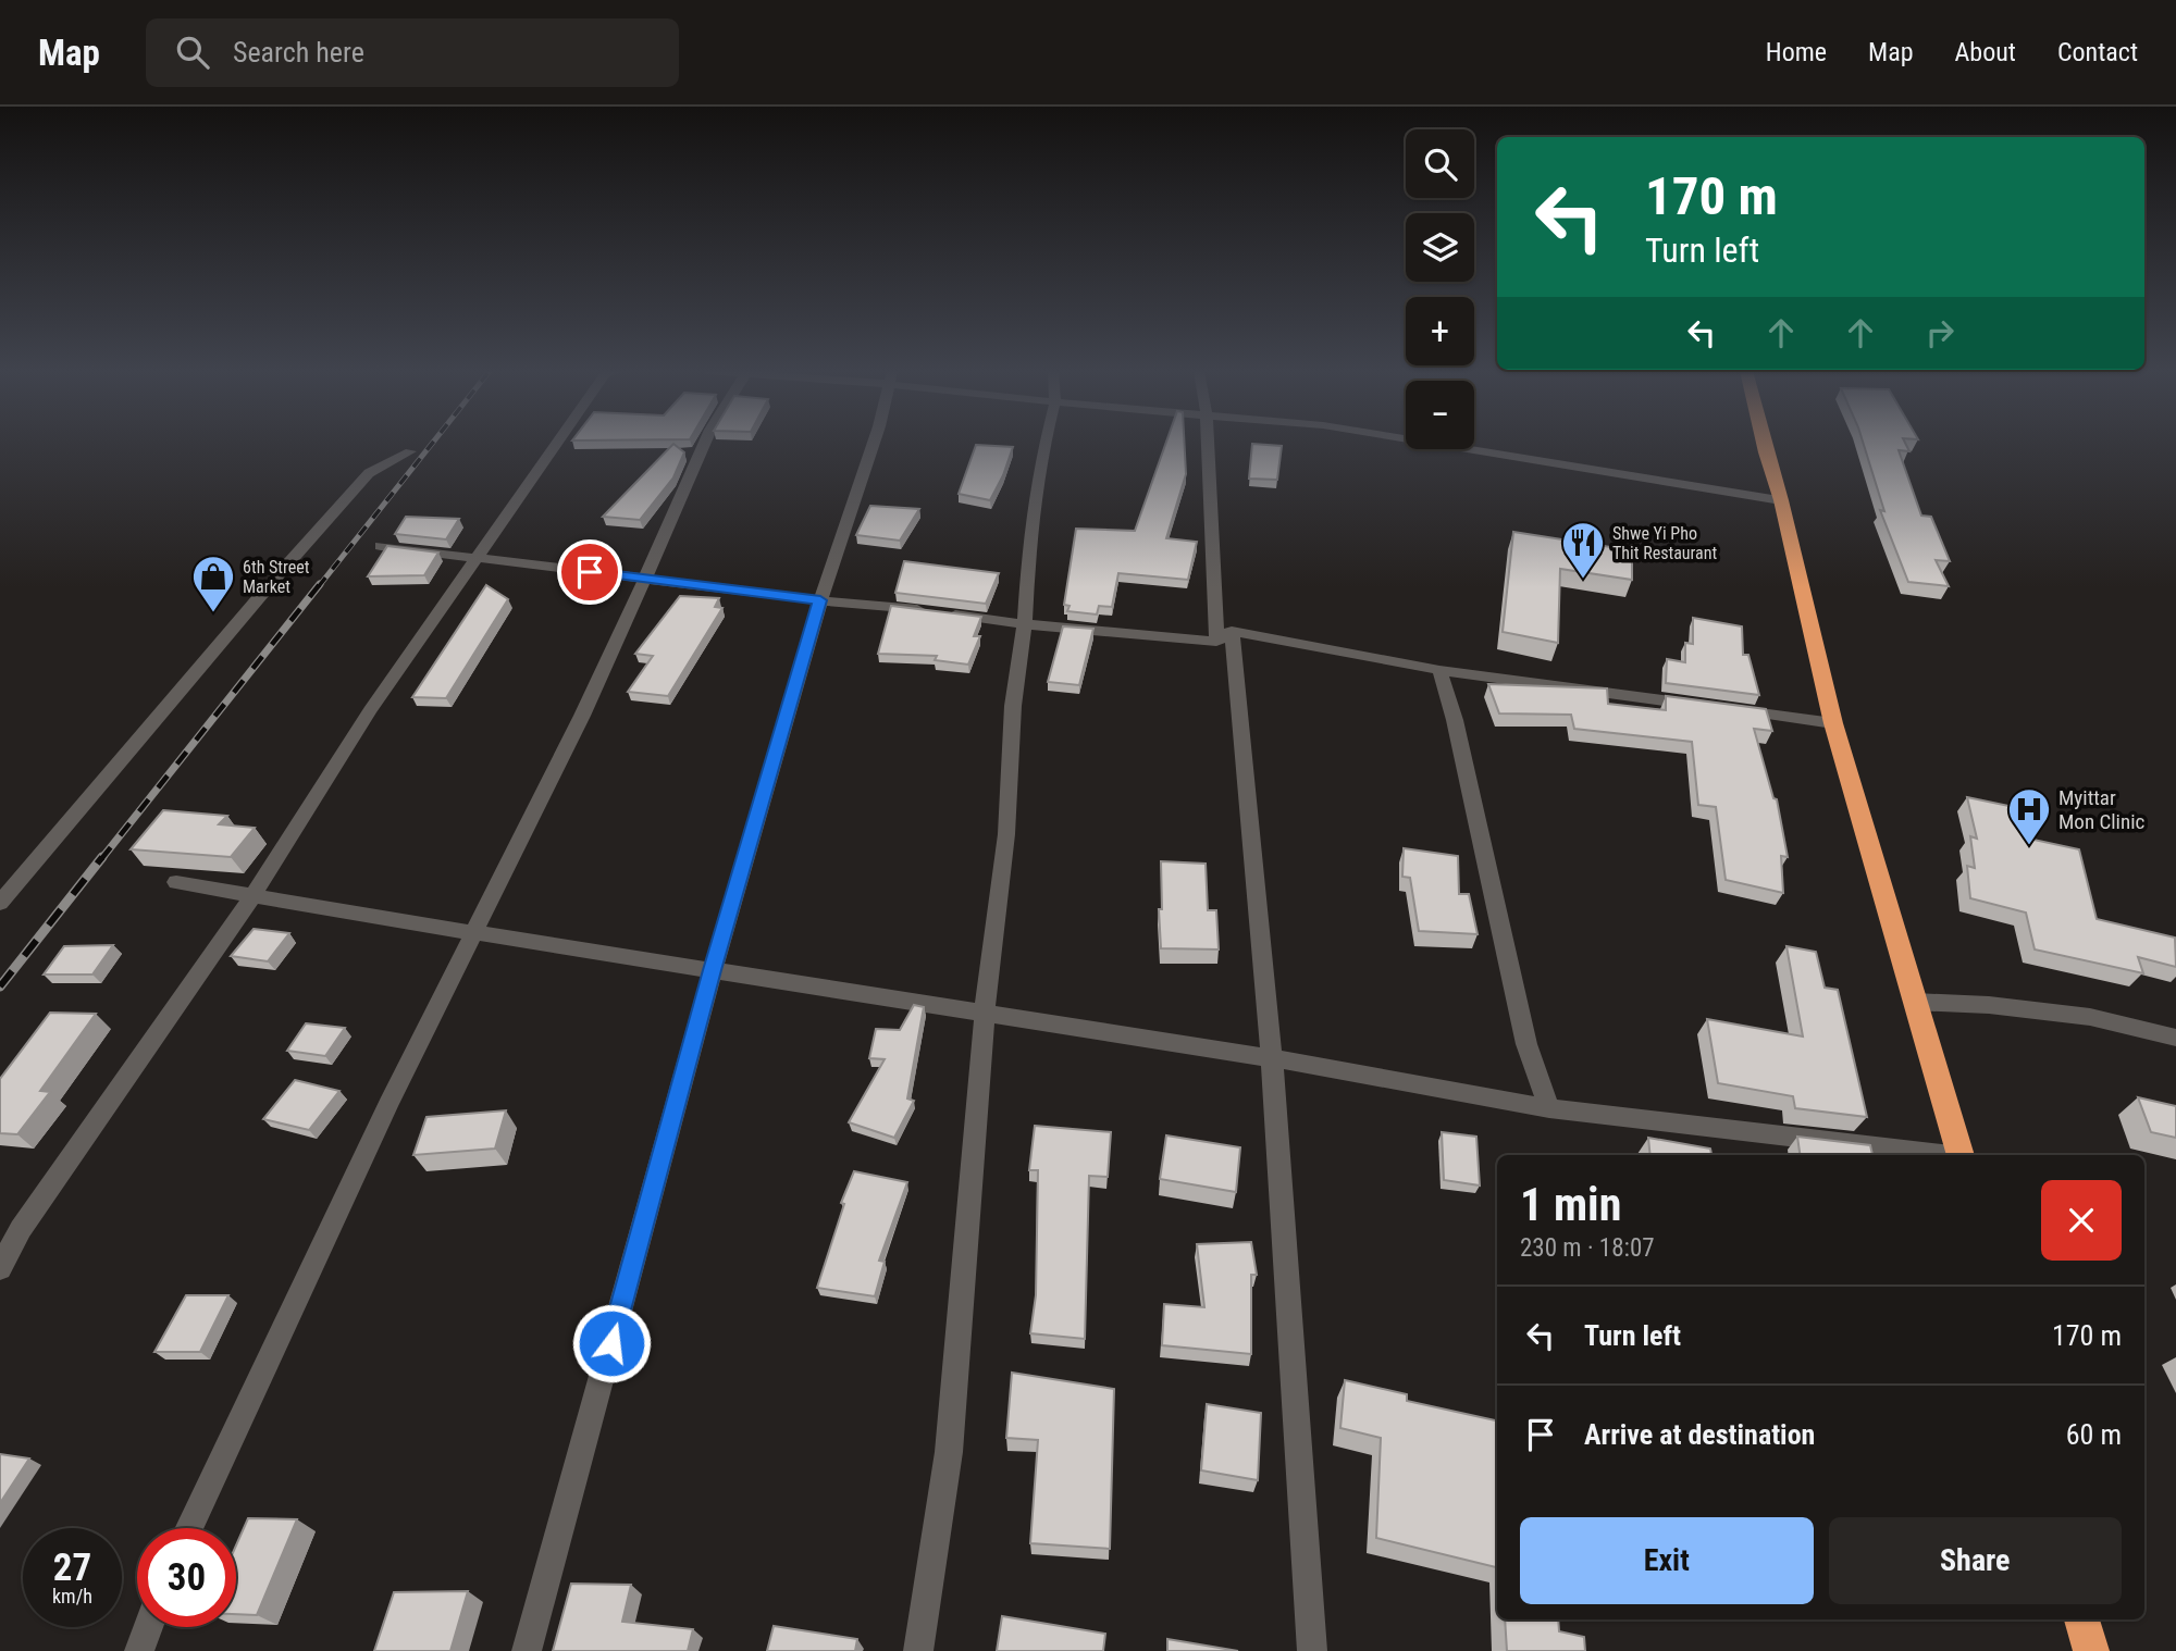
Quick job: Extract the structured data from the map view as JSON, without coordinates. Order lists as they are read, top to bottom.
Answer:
{
  "places": {
    "restaurant": ["Shwe Yi Pho Thit Restaurant"],
    "shop": ["6th Street Market"],
    "hospital": ["Myittar Mon Clinic"]
  },
  "page": {
    "header": "Map",
    "search": "Search here",
    "nav": [
      "Home",
      "Map",
      "About",
      "Contact"
    ],
    "map_buttons": ["+", "−"],
    "turn": ["170 m", "Turn left"],
    "heading": ["1 min", "230 m · 18:07"],
    "list": [
      {
        "name": "Turn left",
        "value": "170 m"
      },
      {
        "name": "Arrive at destination",
        "value": "60 m"
      }
    ],
    "buttons": ["Exit", "Share"],
    "speed": "27 km/h",
    "limit": "30"
  }
}
